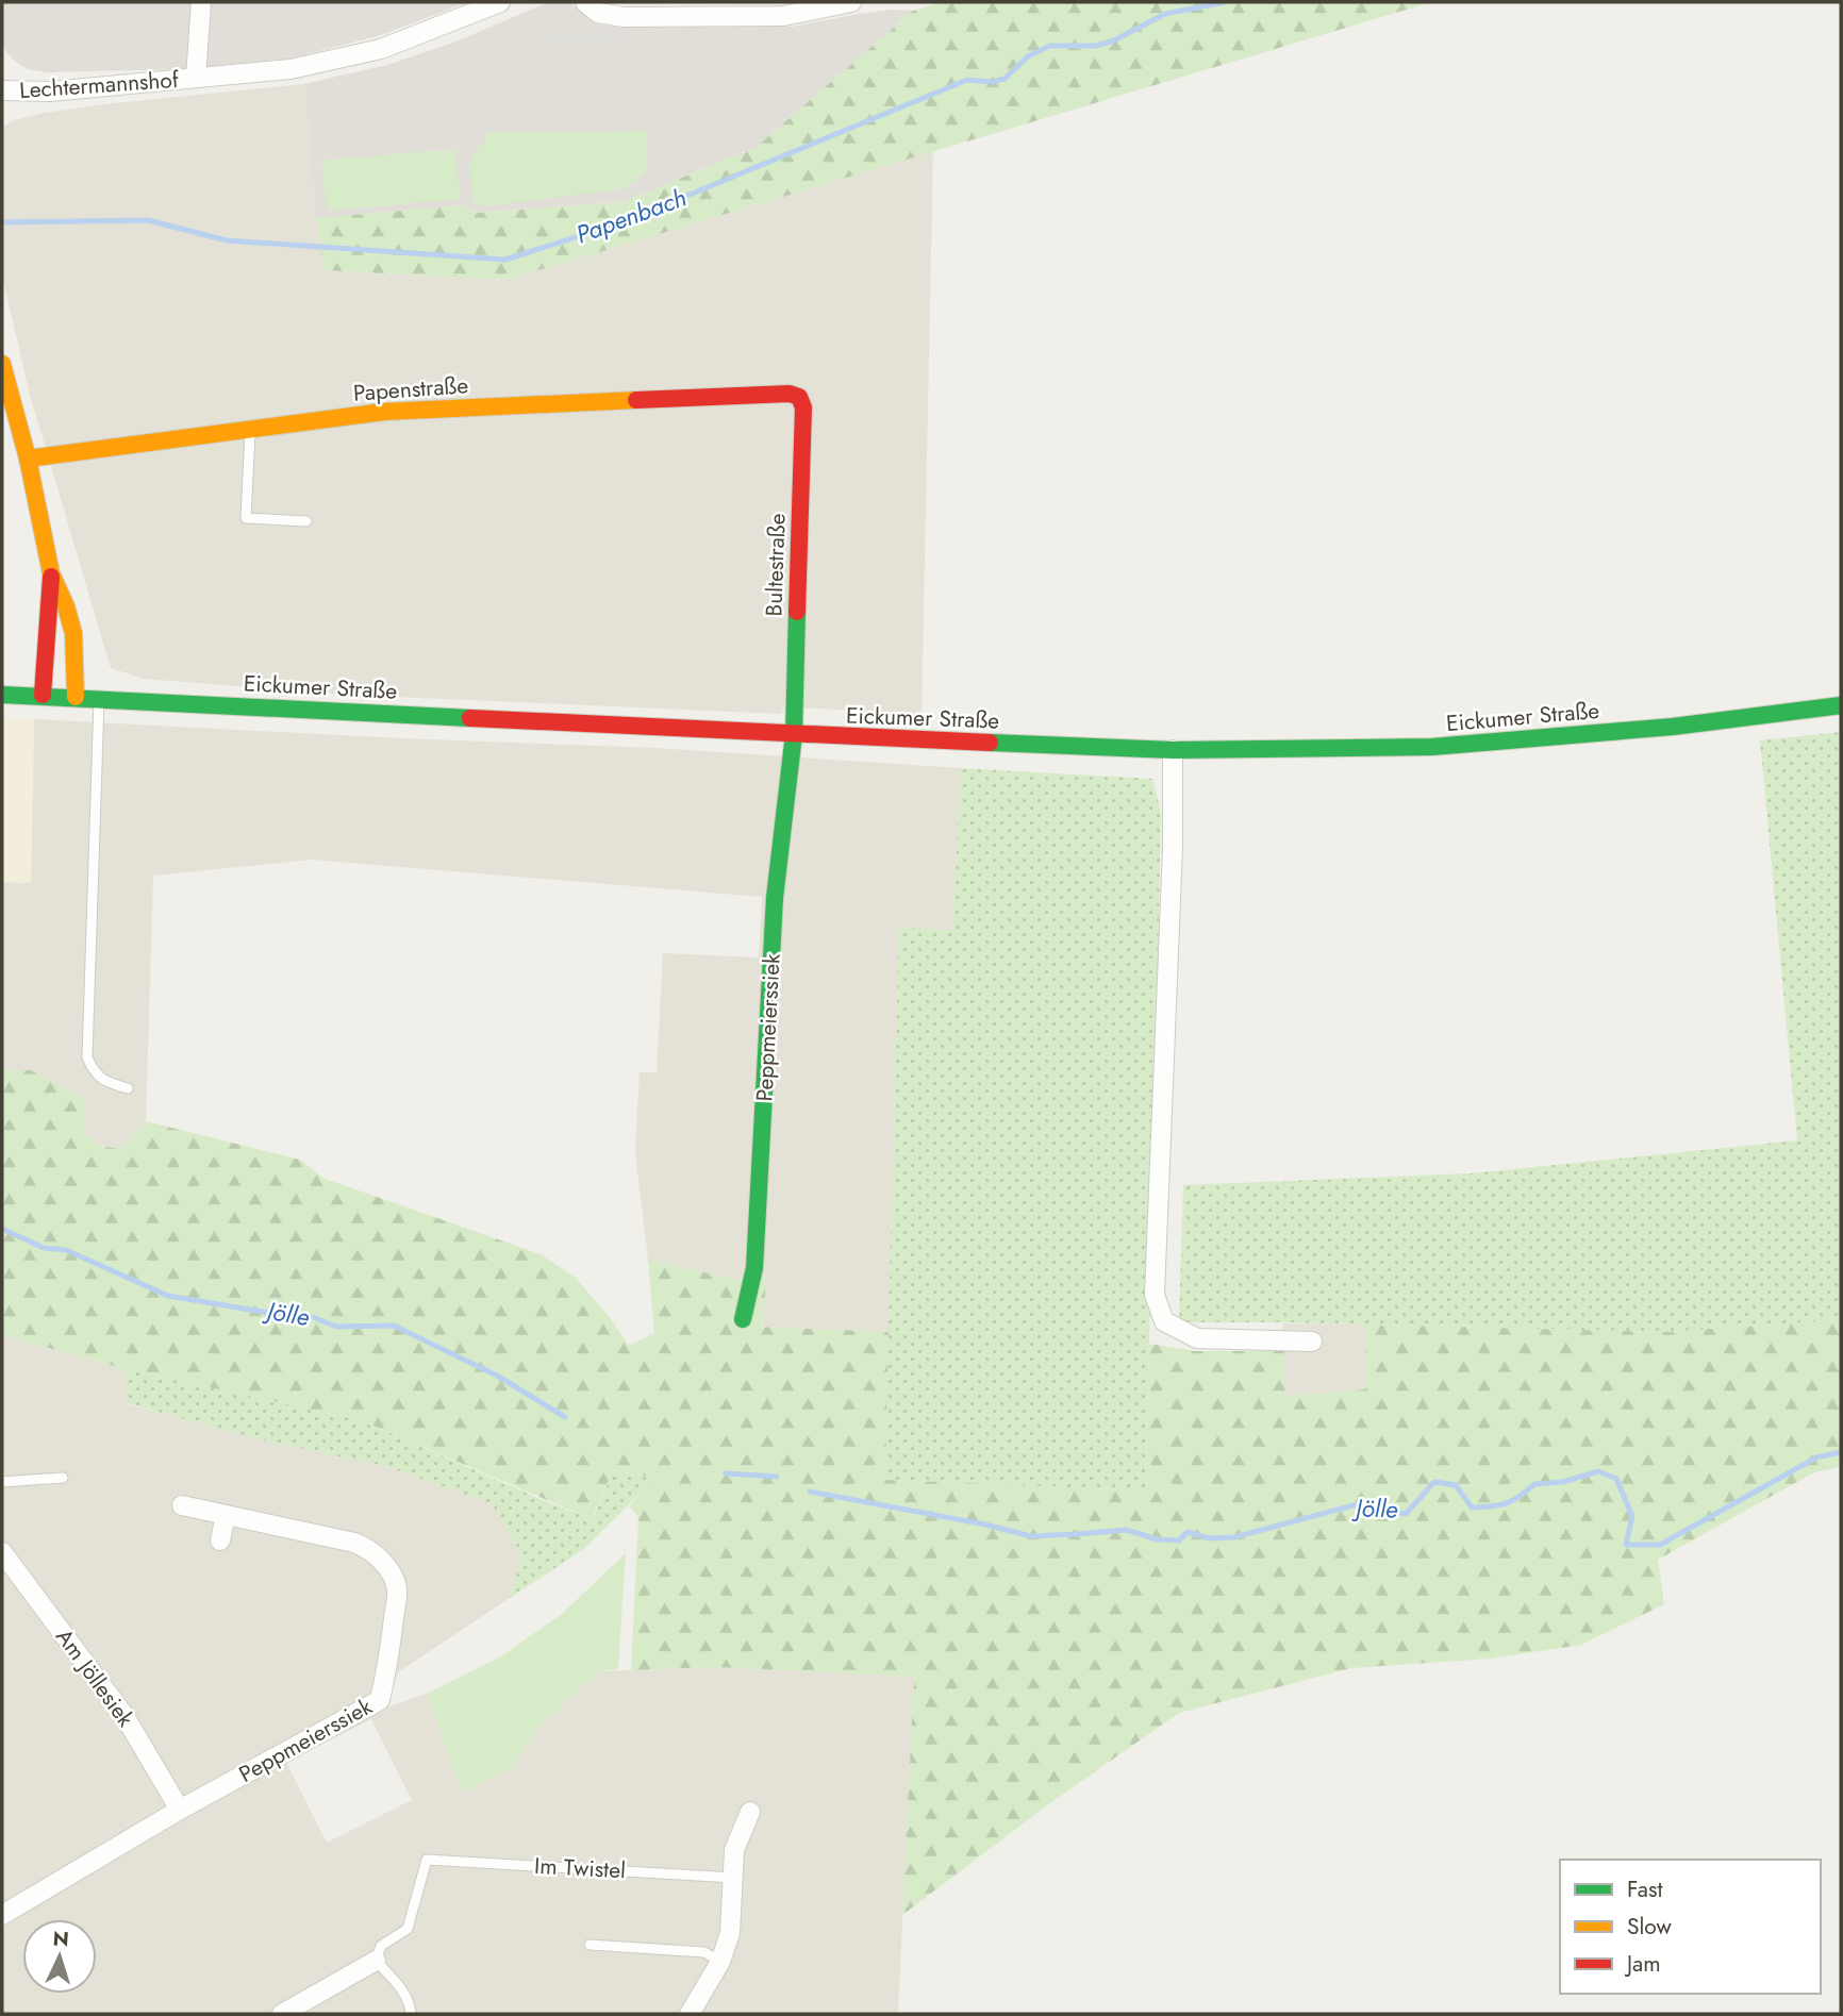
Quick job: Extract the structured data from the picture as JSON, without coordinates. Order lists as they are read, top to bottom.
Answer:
{
  "streets": {
    "main road": [
      "Papenstraße",
      "Bultestraße",
      "Eickumer Straße",
      "Peppmeierssiek"
    ],
    "street": ["Lechtermannshof", "Am Jöllesiek"],
    "lane": ["Im Twistel"]
  },
  "crossings": [
    ["Papenstraße", "Bultestraße"],
    ["Bultestraße", "Eickumer Straße"],
    ["Bultestraße", "Peppmeierssiek"],
    ["Eickumer Straße", "Peppmeierssiek"],
    ["Peppmeierssiek", "Am Jöllesiek"]
  ],
  "water": ["Papenbach", "Jölle"],
  "legend": ["Fast", "Slow", "Jam"],
  "north": "top"
}
